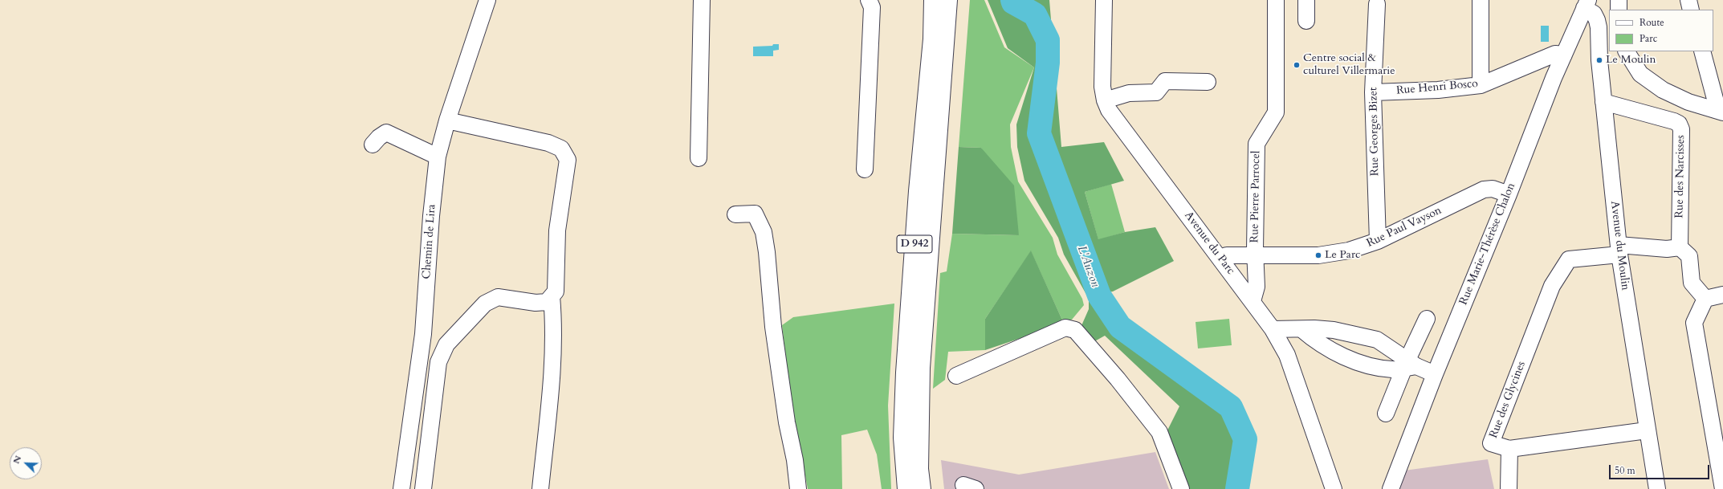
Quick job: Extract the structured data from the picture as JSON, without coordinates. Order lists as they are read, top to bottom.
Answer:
{
  "streets": {
    "main road": ["D 942"],
    "street": [
      "Rue Henri Bosco",
      "Rue Georges Bizet",
      "Rue des Narcisses",
      "Rue Pierre Parrocel",
      "Rue Paul Vayson",
      "Chemin de Lira",
      "Avenue du Parc",
      "Rue Marie-Thérèse Chalon",
      "Avenue du Moulin",
      "Rue des Glycines"
    ]
  },
  "crossings": [
    ["Rue Henri Bosco", "Rue Georges Bizet"],
    ["Rue Henri Bosco", "Rue Marie-Thérèse Chalon"],
    ["Rue Georges Bizet", "Rue Paul Vayson"],
    ["Rue des Narcisses", "Avenue du Moulin"],
    ["Rue Pierre Parrocel", "Rue Paul Vayson"],
    ["Rue Pierre Parrocel", "Avenue du Parc"],
    ["Rue Paul Vayson", "Avenue du Parc"],
    ["Rue Paul Vayson", "Rue Marie-Thérèse Chalon"],
    ["Rue Marie-Thérèse Chalon", "Avenue du Moulin"],
    ["Avenue du Moulin", "Rue des Glycines"]
  ],
  "water": ["L'Auzon"],
  "places": ["Le Moulin", "Centre social & culturel Villermarie", "Le Parc"],
  "legend": ["Route", "Parc"],
  "scale_bar": "50 m",
  "north": "top left"
}
